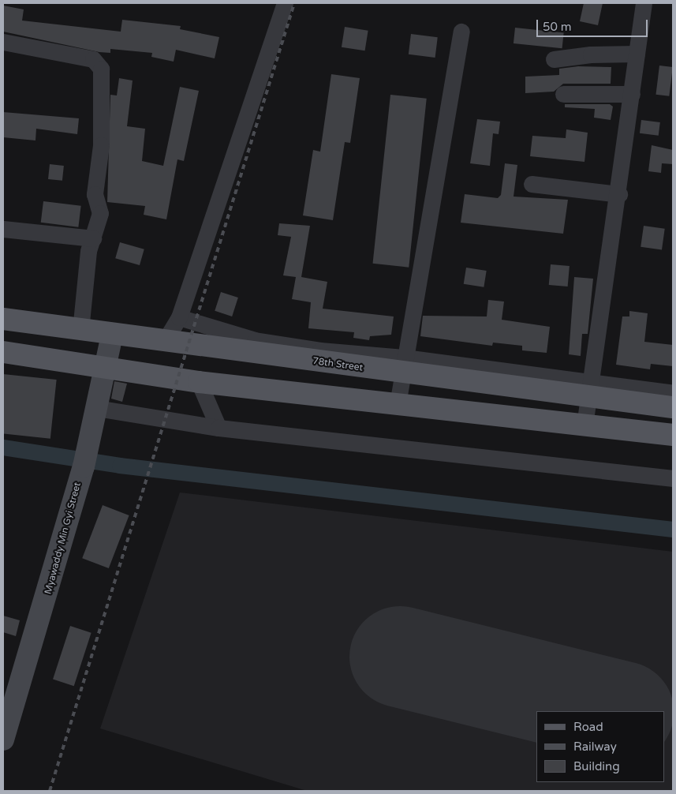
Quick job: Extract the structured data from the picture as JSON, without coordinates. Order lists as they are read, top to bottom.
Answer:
{
  "streets": {
    "main road": ["78th Street", "Myawaddy Min Gyi Street"]
  },
  "crossings": [
    ["78th Street", "Myawaddy Min Gyi Street"]
  ],
  "legend": ["Road", "Railway", "Building"],
  "scale_bar": "50 m"
}
